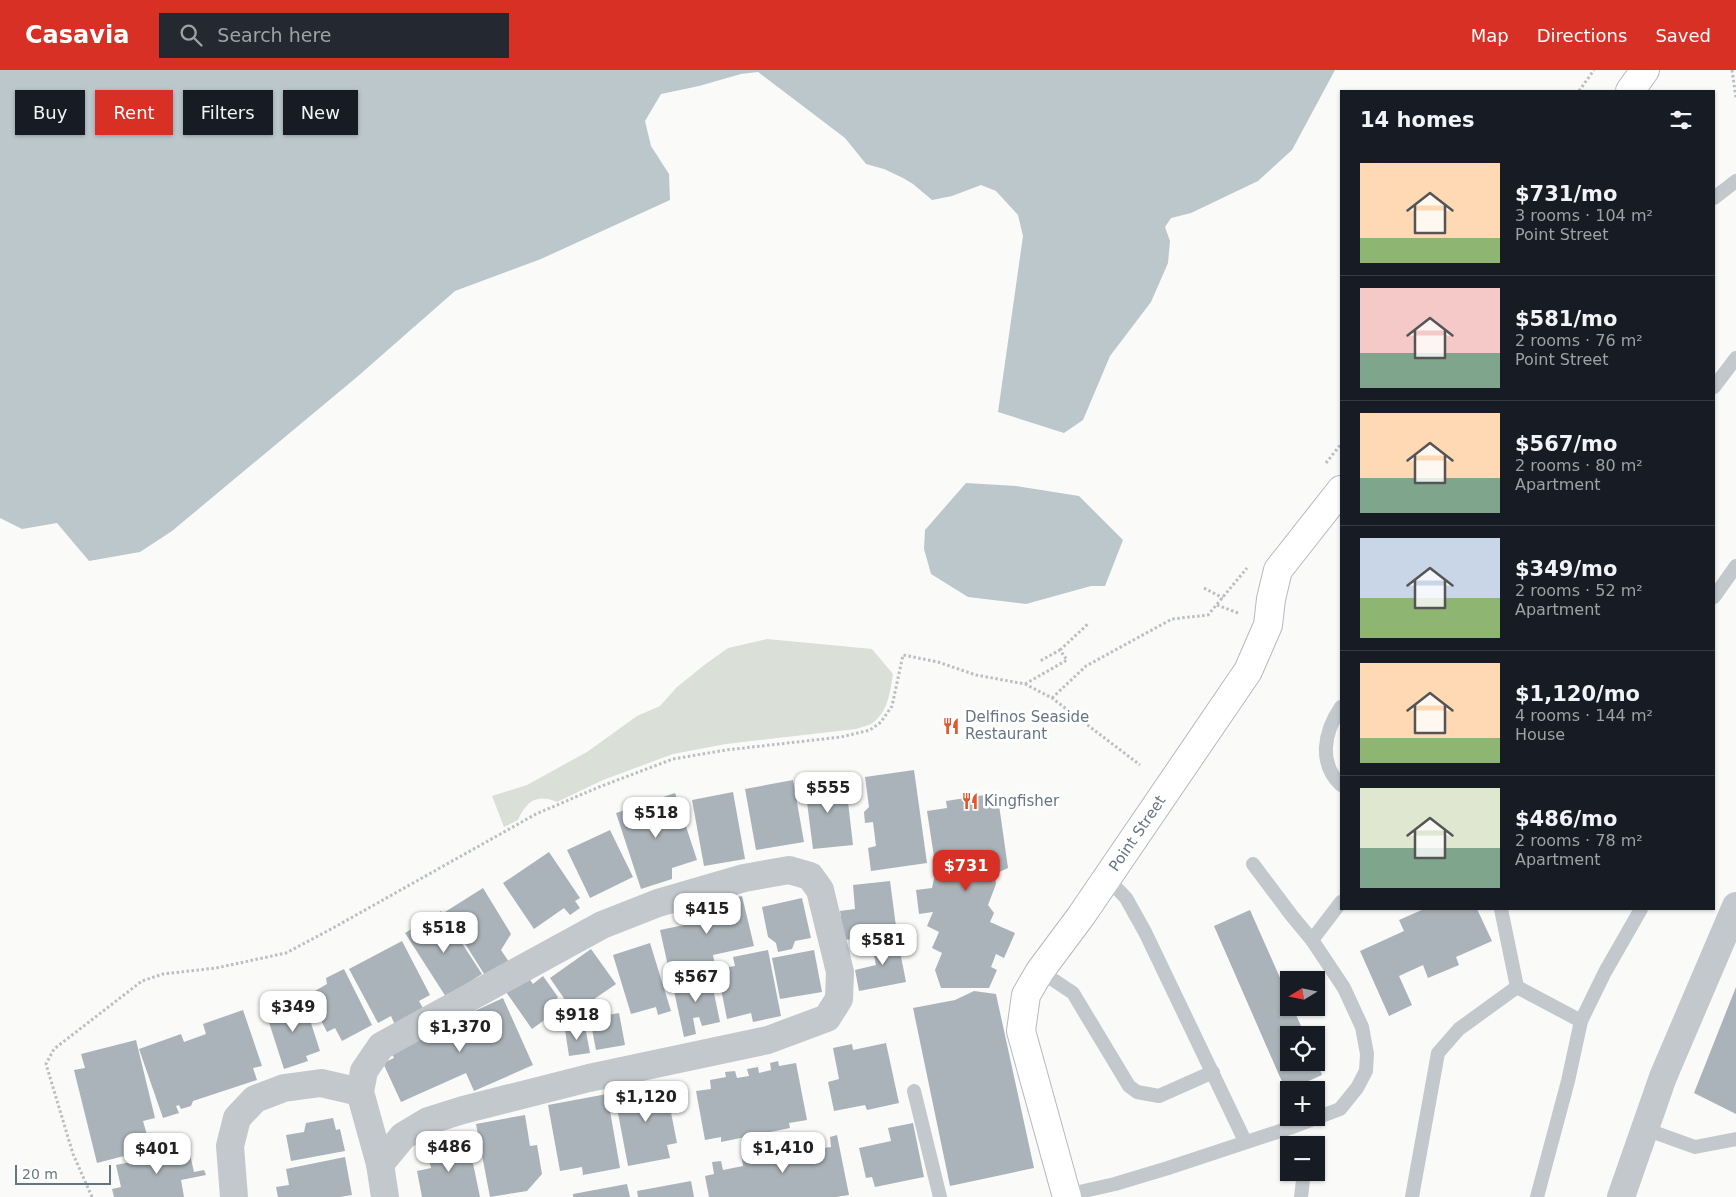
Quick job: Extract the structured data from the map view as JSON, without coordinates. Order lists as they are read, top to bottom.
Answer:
{
  "streets": {
    "street": ["Point Street"]
  },
  "places": {
    "restaurant": ["Delfinos Seaside Restaurant", "Kingfisher"]
  },
  "scale_bar": "20 m",
  "north": "left",
  "page": {
    "header": "Casavia",
    "search": "Search here",
    "nav": ["Map", "Directions", "Saved"],
    "chip": [
      "Buy",
      "Rent",
      "Filters",
      "New"
    ],
    "heading": "14 homes",
    "list": [
      {
        "name": "$731/mo",
        "note": "3 rooms · 104 m² · Point Street"
      },
      {
        "name": "$581/mo",
        "note": "2 rooms · 76 m² · Point Street"
      },
      {
        "name": "$567/mo",
        "note": "2 rooms · 80 m² · Apartment"
      },
      {
        "name": "$349/mo",
        "note": "2 rooms · 52 m² · Apartment"
      },
      {
        "name": "$1,120/mo",
        "note": "4 rooms · 144 m² · House"
      },
      {
        "name": "$486/mo",
        "note": "2 rooms · 78 m² · Apartment"
      }
    ],
    "price": [
      "$555",
      "$518",
      "$731",
      "$415",
      "$518",
      "$581",
      "$567",
      "$349",
      "$918",
      "$1,370",
      "$1,120",
      "$486",
      "$1,410",
      "$401"
    ],
    "map_buttons": ["+", "−"],
    "scale": "20 m"
  }
}
